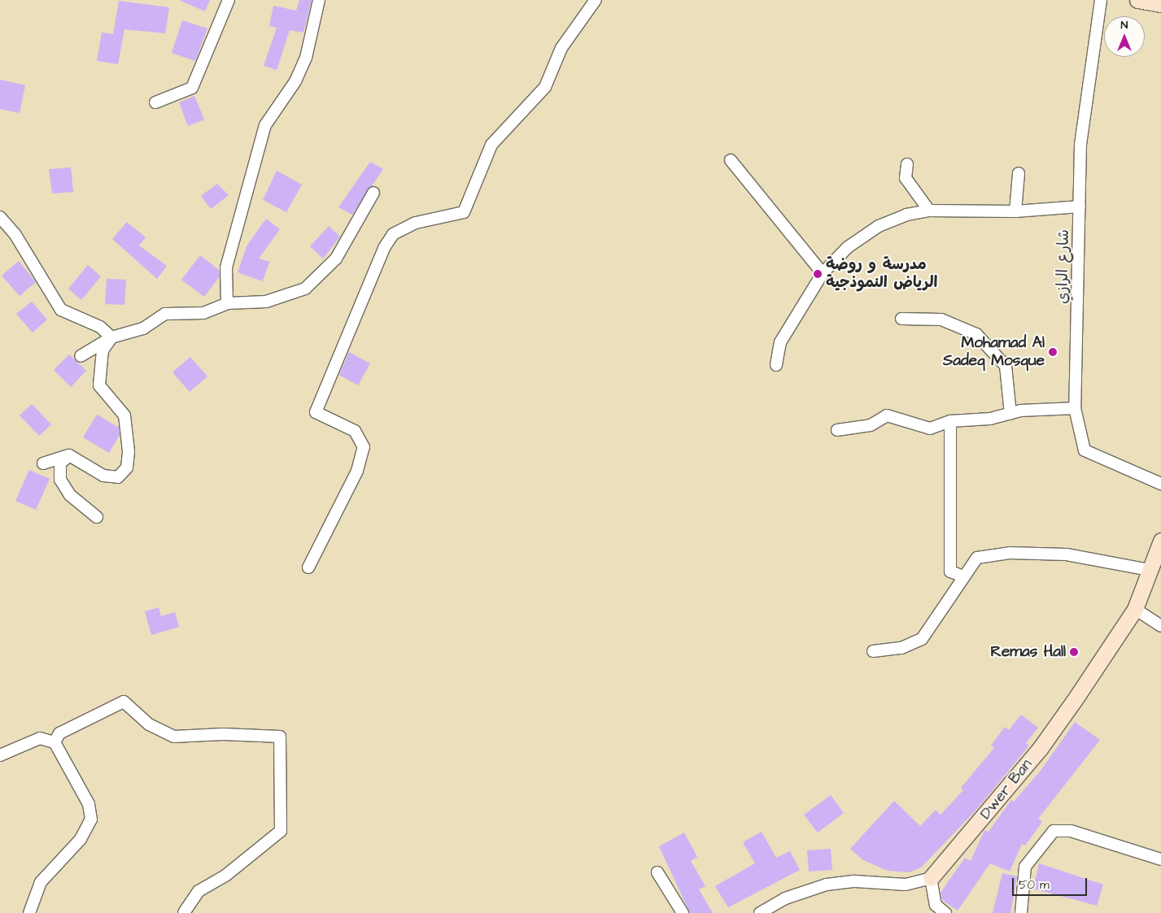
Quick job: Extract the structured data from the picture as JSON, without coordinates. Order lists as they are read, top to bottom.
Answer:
{
  "streets": {
    "street": ["شارع الرازي", "Dwer Ban"]
  },
  "places": ["مدرسة و روضة الرياض النموذجية", "Mohamad Al Sadeq Mosque", "Remas Hall"],
  "scale_bar": "50 m",
  "north": "top"
}
